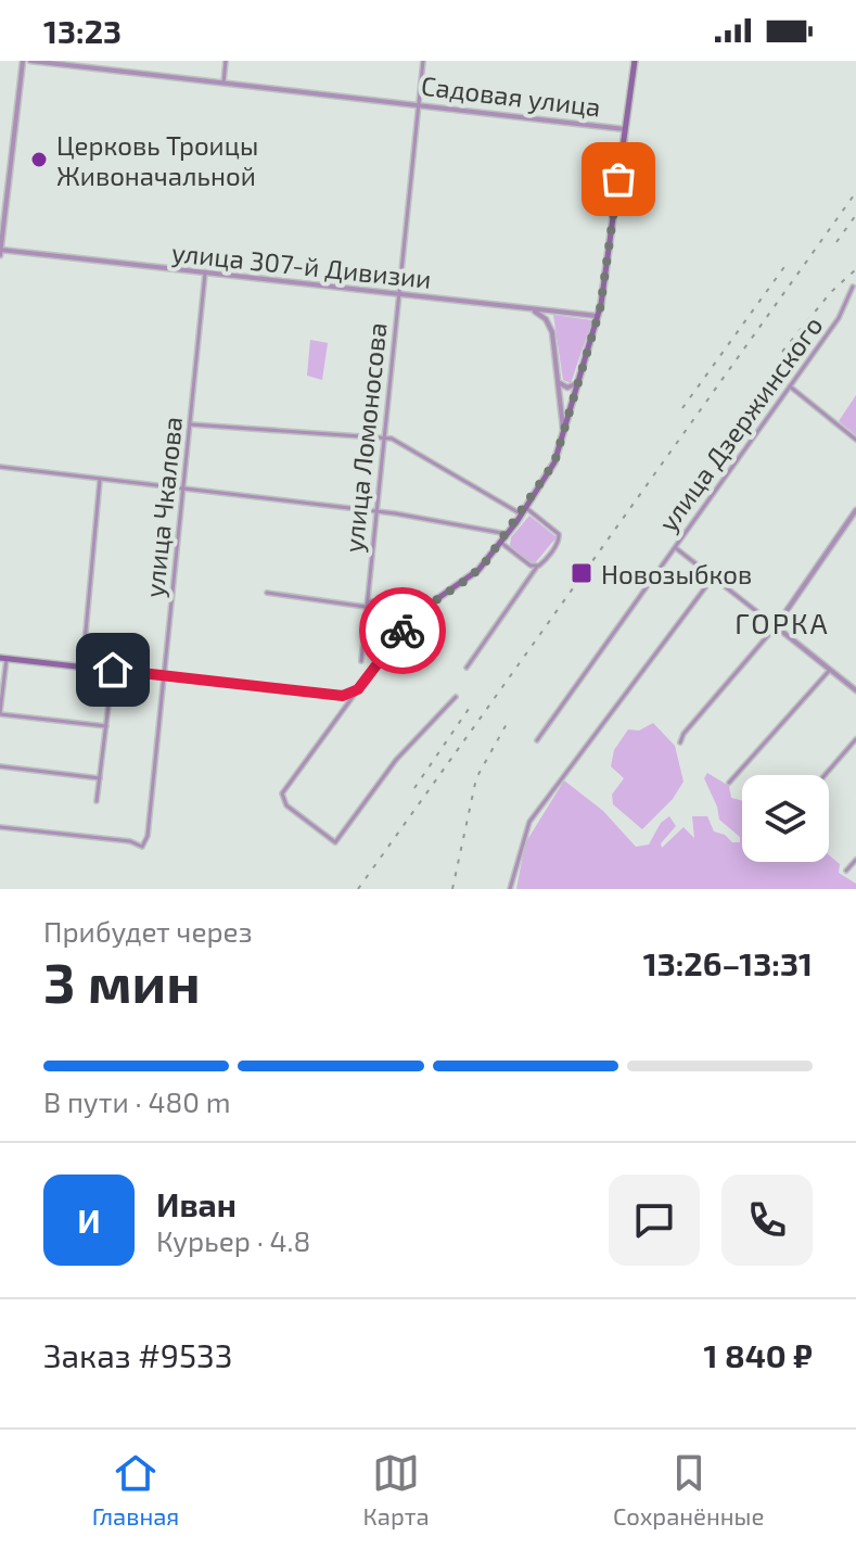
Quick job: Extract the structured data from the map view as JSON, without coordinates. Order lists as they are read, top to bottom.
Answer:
{
  "streets": {
    "street": [
      "Садовая улица",
      "улица 307-й Дивизии",
      "улица Дзержинского",
      "улица Ломоносова",
      "улица Чкалова"
    ]
  },
  "crossings": [
    ["Садовая улица", "улица Ломоносова"],
    ["улица 307-й Дивизии", "улица Ломоносова"],
    ["улица 307-й Дивизии", "улица Чкалова"]
  ],
  "districts": ["ГОРКА"],
  "places": {
    "other": ["Церковь Троицы Живоначальной"],
    "transit": ["Новозыбков"]
  },
  "page": {
    "status": "13:23",
    "heading": ["3 мин", "Прибудет через", "13:26–13:31"],
    "panel": [
      "Иван",
      "Курьер · 4.8",
      "Заказ #9533",
      "1 840 ₽"
    ],
    "bar": "В пути · 480 m",
    "round": "И",
    "tabs": ["Главная", "Карта", "Сохранённые"]
  }
}
